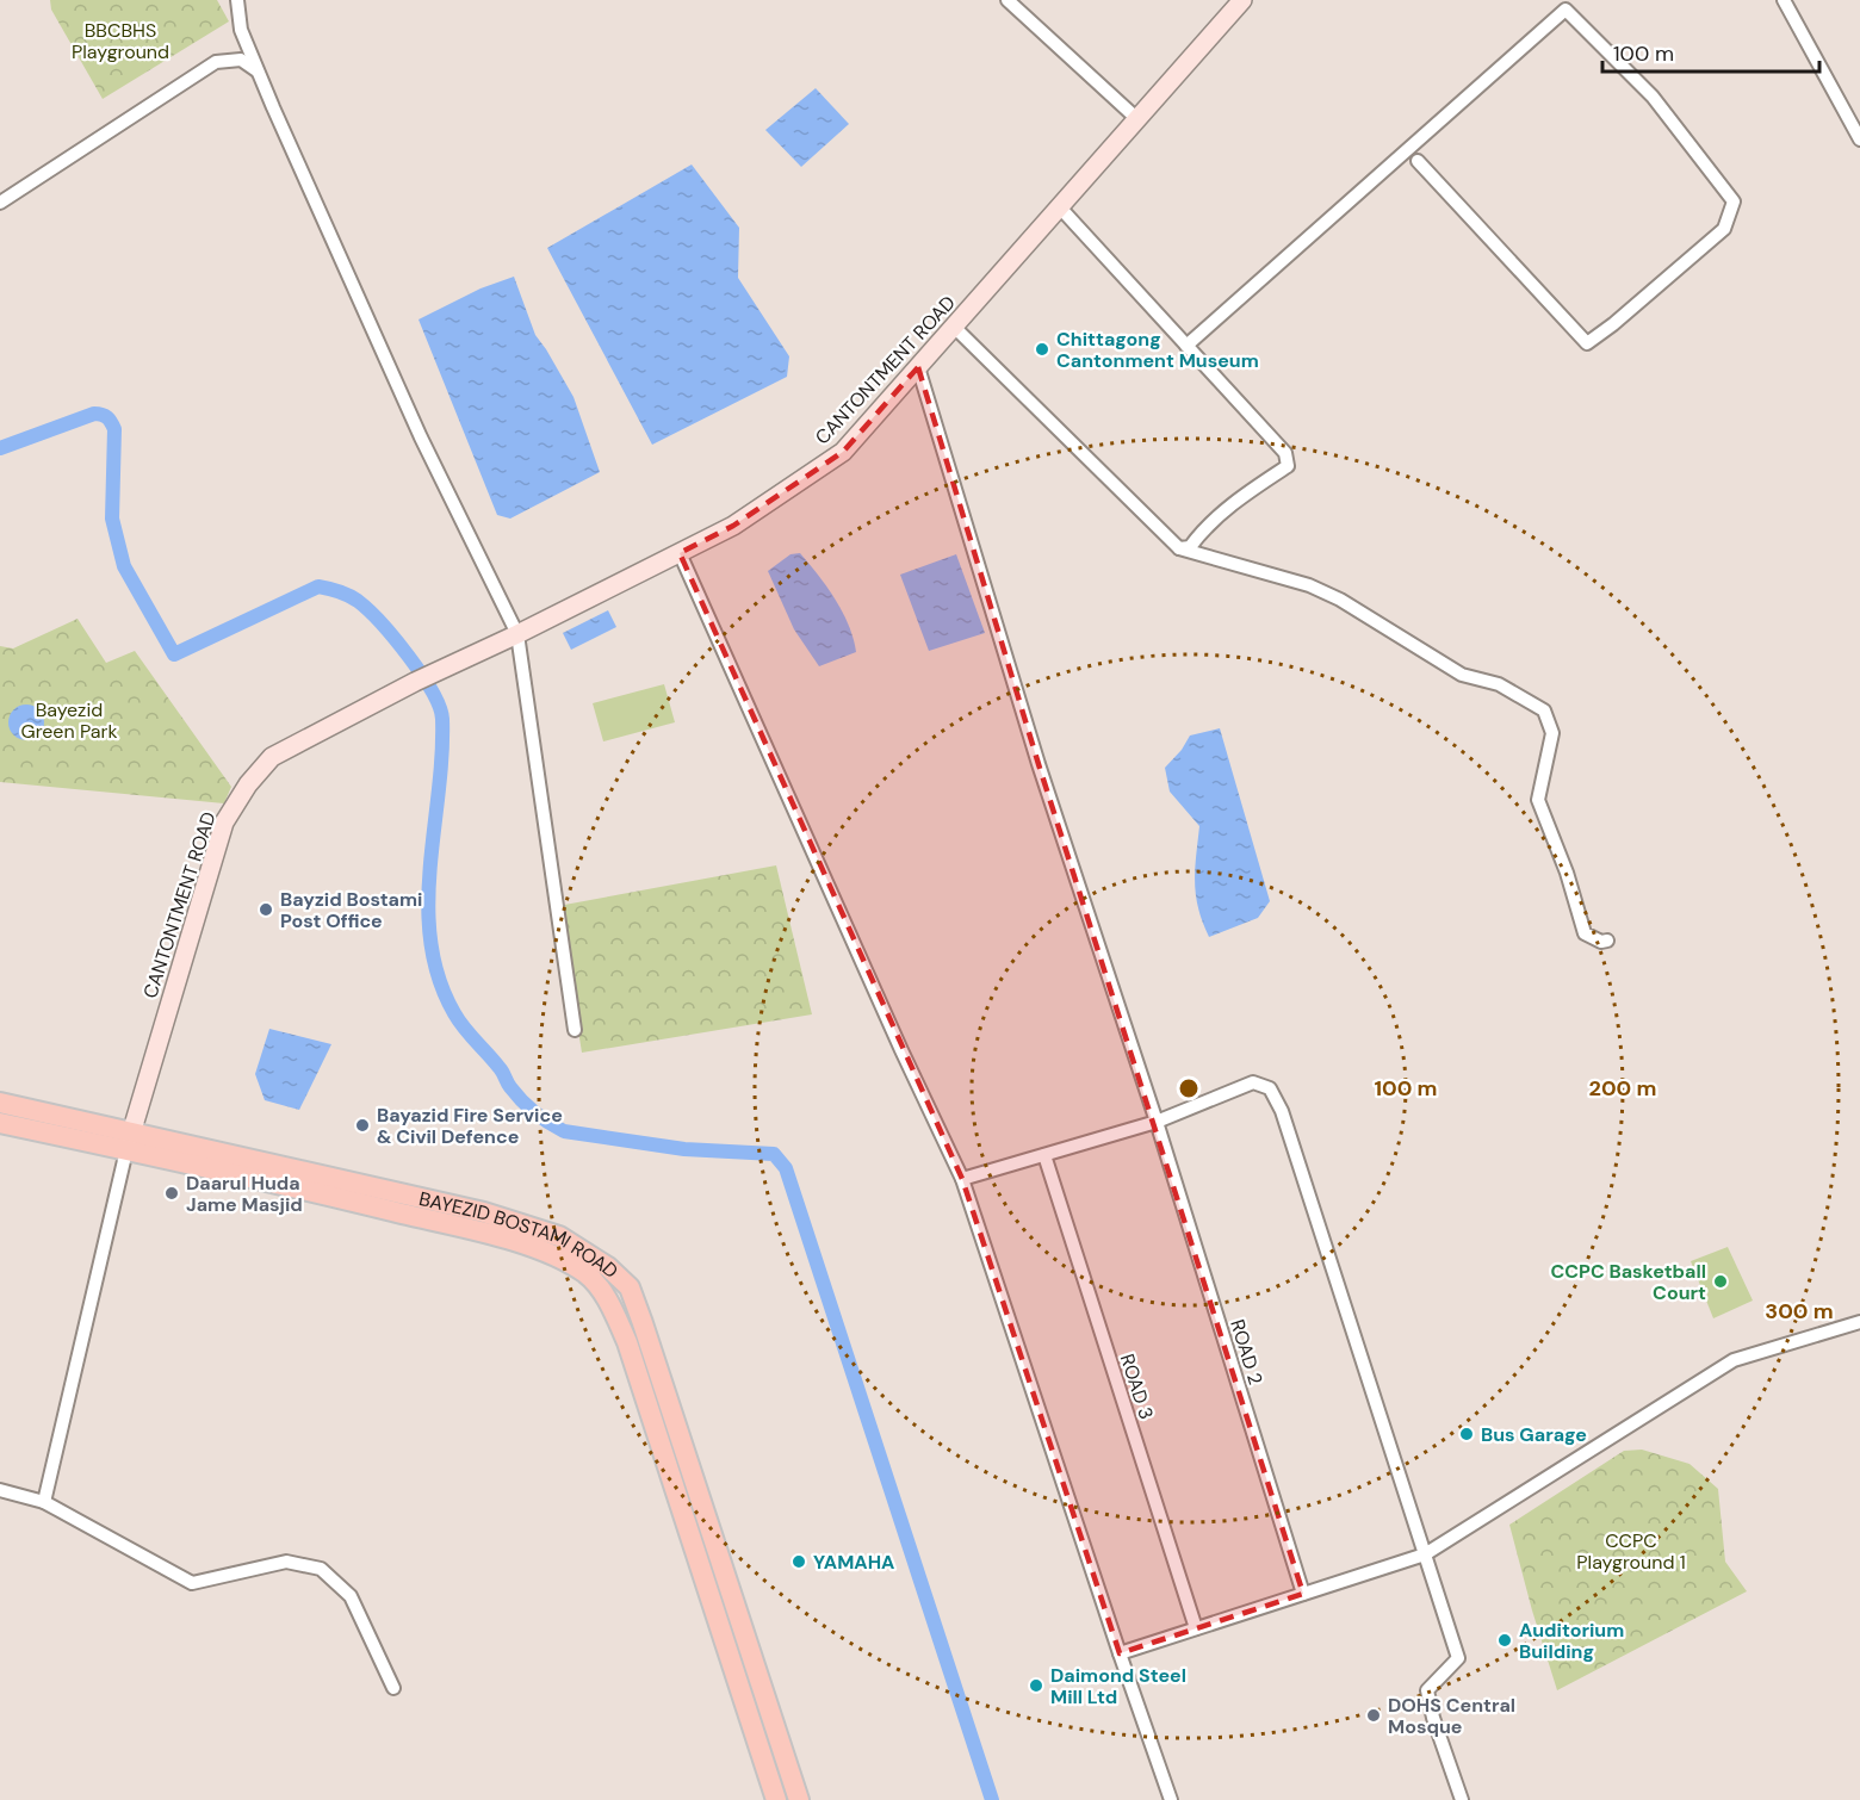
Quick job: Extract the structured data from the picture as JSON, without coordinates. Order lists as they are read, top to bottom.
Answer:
{
  "streets": {
    "main road": ["BAYEZID BOSTAMI ROAD"],
    "street": ["CANTONTMENT ROAD", "ROAD 2", "ROAD 3"]
  },
  "crossings": [
    ["CANTONTMENT ROAD", "BAYEZID BOSTAMI ROAD"],
    ["CANTONTMENT ROAD", "ROAD 2"]
  ],
  "parks": ["BBCBHS Playground", "Bayezid Green Park", "CCPC Playground 1"],
  "places": [
    "Chittagong Cantonment Museum",
    "Bayzid Bostami Post Office",
    "Bayazid Fire Service & Civil Defence",
    "Daarul Huda Jame Masjid",
    "CCPC Basketball Court",
    "Bus Garage",
    "YAMAHA",
    "Auditorium Building",
    "Daimond Steel Mill Ltd",
    "DOHS Central Mosque"
  ],
  "scale_bar": "100 m",
  "rings": ["100 m", "200 m", "300 m"]
}
